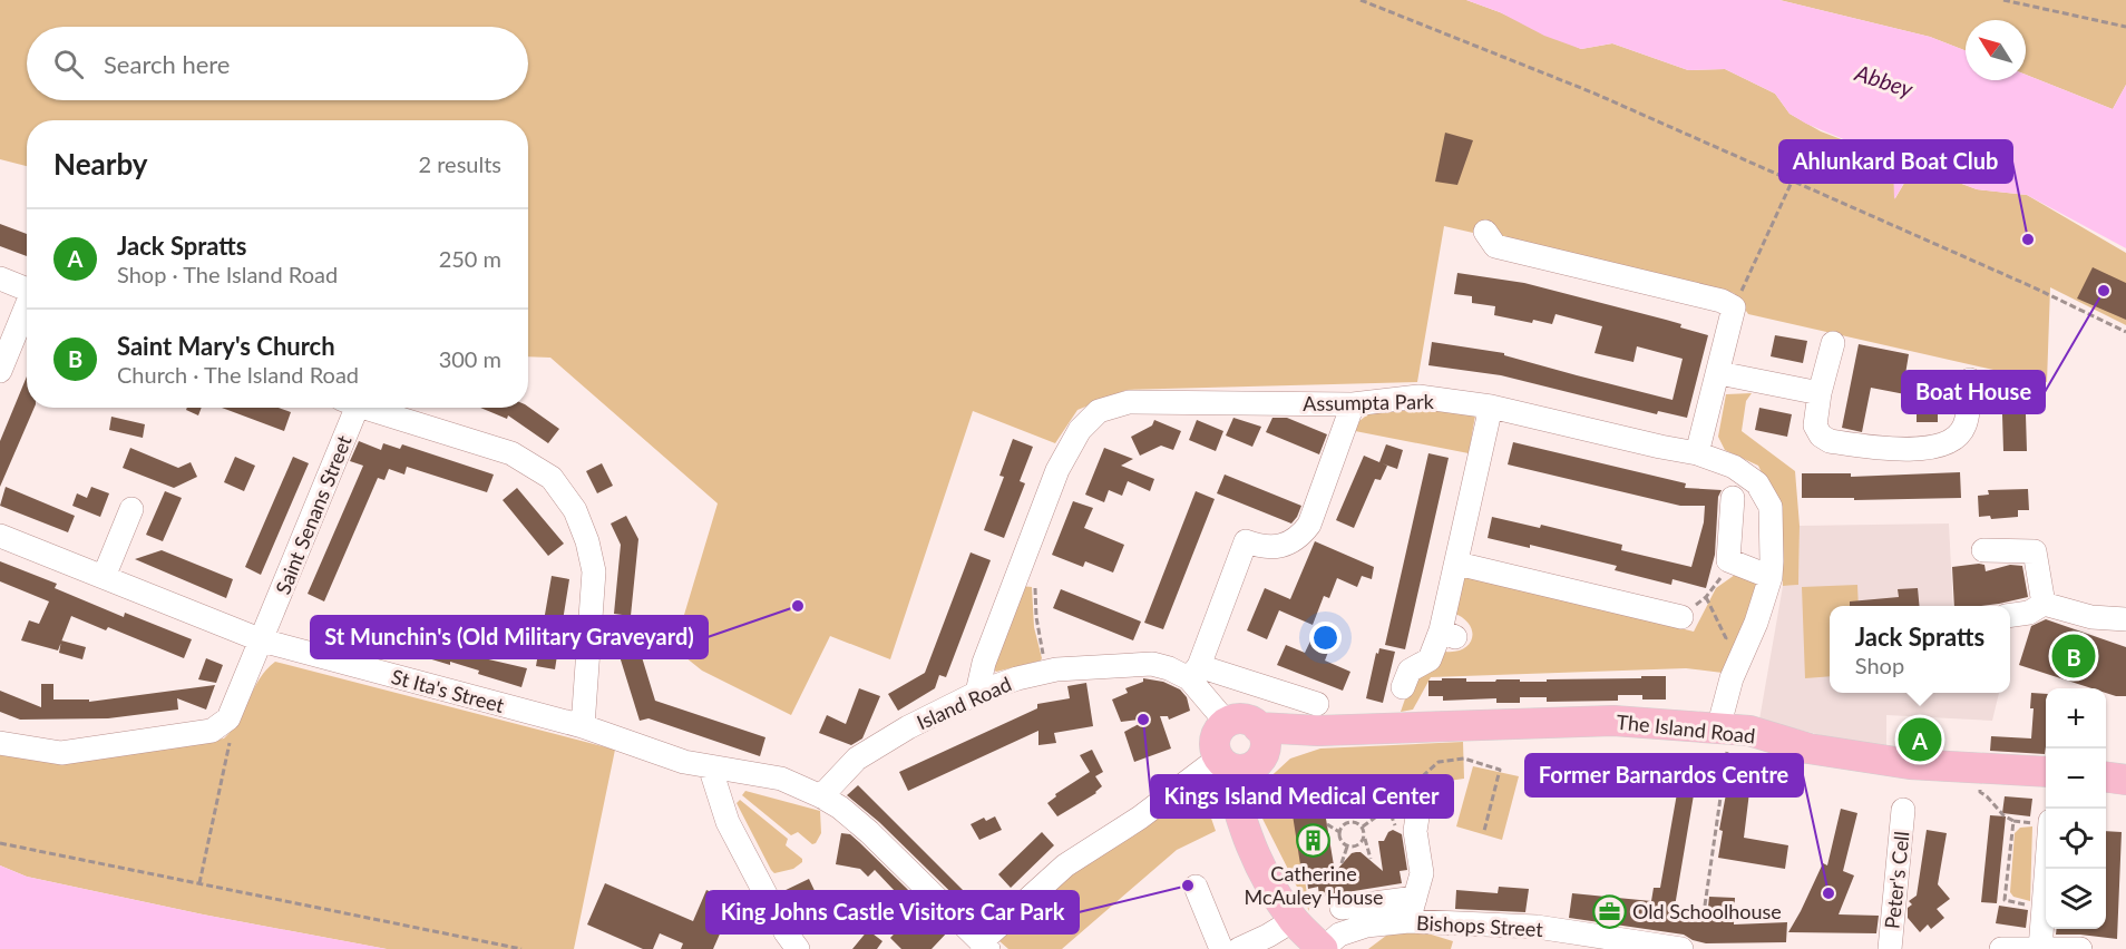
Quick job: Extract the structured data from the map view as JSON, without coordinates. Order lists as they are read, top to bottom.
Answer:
{
  "streets": {
    "main road": ["The Island Road"],
    "street": [
      "Assumpta Park",
      "Saint Senans Street",
      "St Ita's Street",
      "Island Road",
      "Peter's Cell",
      "Bishops Street"
    ]
  },
  "crossings": [
    ["Assumpta Park", "Island Road"],
    ["Assumpta Park", "The Island Road"],
    ["Saint Senans Street", "St Ita's Street"],
    ["St Ita's Street", "Island Road"],
    ["Island Road", "The Island Road"]
  ],
  "water": ["Abbey"],
  "places": {
    "other": [
      "Ahlunkard Boat Club",
      "Boat House",
      "St Munchin's (Old Military Graveyard)",
      "Kings Island Medical Center",
      "King Johns Castle Visitors Car Park",
      "Former Barnardos Centre"
    ],
    "building": ["Catherine McAuley House"],
    "office": ["Old Schoolhouse"]
  },
  "north": "top left",
  "page": {
    "search": "Search here",
    "heading": ["Nearby", "2 results"],
    "list": [
      {
        "mark": "A",
        "name": "Jack Spratts",
        "note": "Shop · The Island Road",
        "value": "250 m"
      },
      {
        "mark": "B",
        "name": "Saint Mary's Church",
        "note": "Church · The Island Road",
        "value": "300 m"
      }
    ],
    "popup": ["Jack Spratts", "Shop"],
    "pins": ["B", "A"],
    "map_buttons": ["+", "−"]
  }
}
